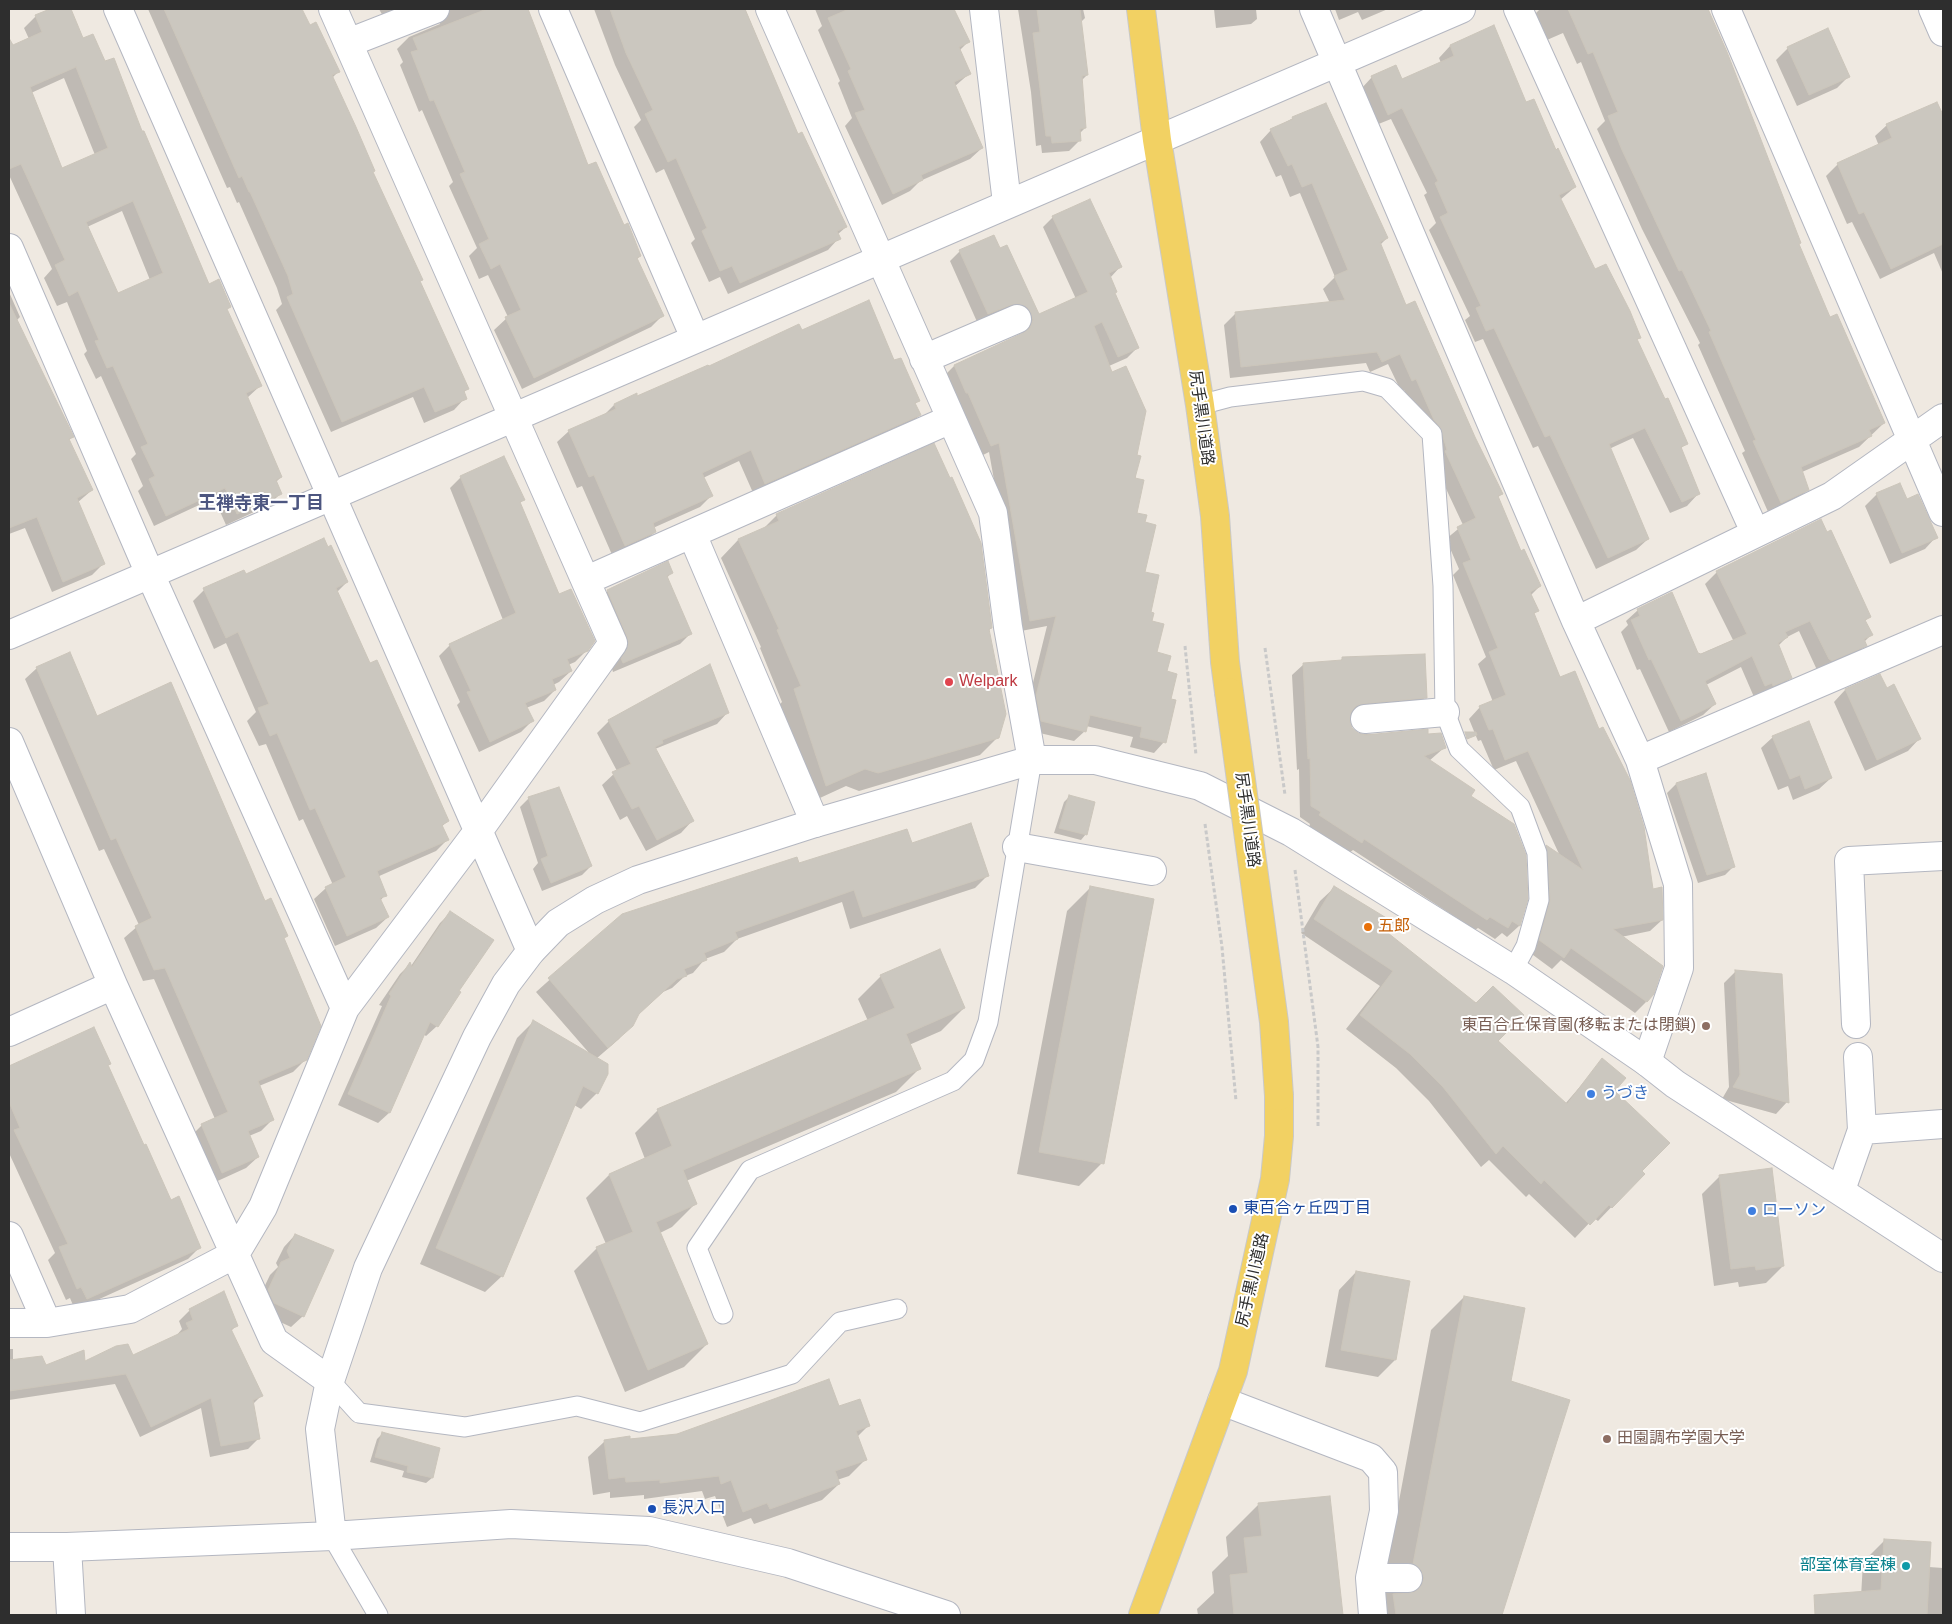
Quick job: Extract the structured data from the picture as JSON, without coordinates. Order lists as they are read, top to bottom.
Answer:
{
  "streets": {
    "main road": ["尻手黒川道路"]
  },
  "districts": ["王禅寺東一丁目"],
  "places": [
    "Welpark",
    "五郎",
    "東百合丘保育園(移転または閉鎖)",
    "うづき",
    "東百合ヶ丘四丁目",
    "ローソン",
    "田園調布学園大学",
    "長沢入口",
    "部室体育室棟"
  ]
}
